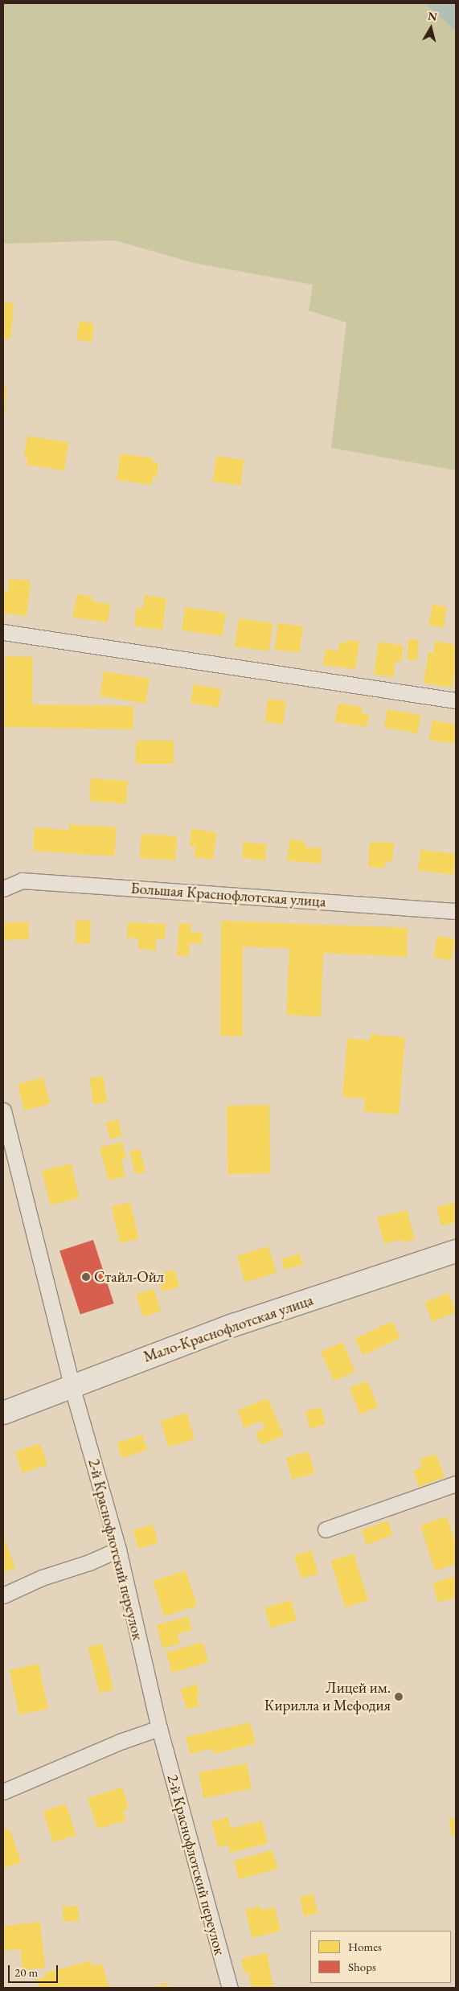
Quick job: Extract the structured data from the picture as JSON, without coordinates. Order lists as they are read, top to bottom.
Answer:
{
  "streets": {
    "street": ["Большая Краснофлотская улица", "Мало-Краснофлотская улица", "2-й Краснофлотский переулок"]
  },
  "crossings": [
    ["Мало-Краснофлотская улица", "2-й Краснофлотский переулок"]
  ],
  "places": ["Стайл-Ойл", "Лицей им. Кирилла и Мефодия"],
  "legend": ["Homes", "Shops"],
  "scale_bar": "20 m",
  "north": "top"
}
